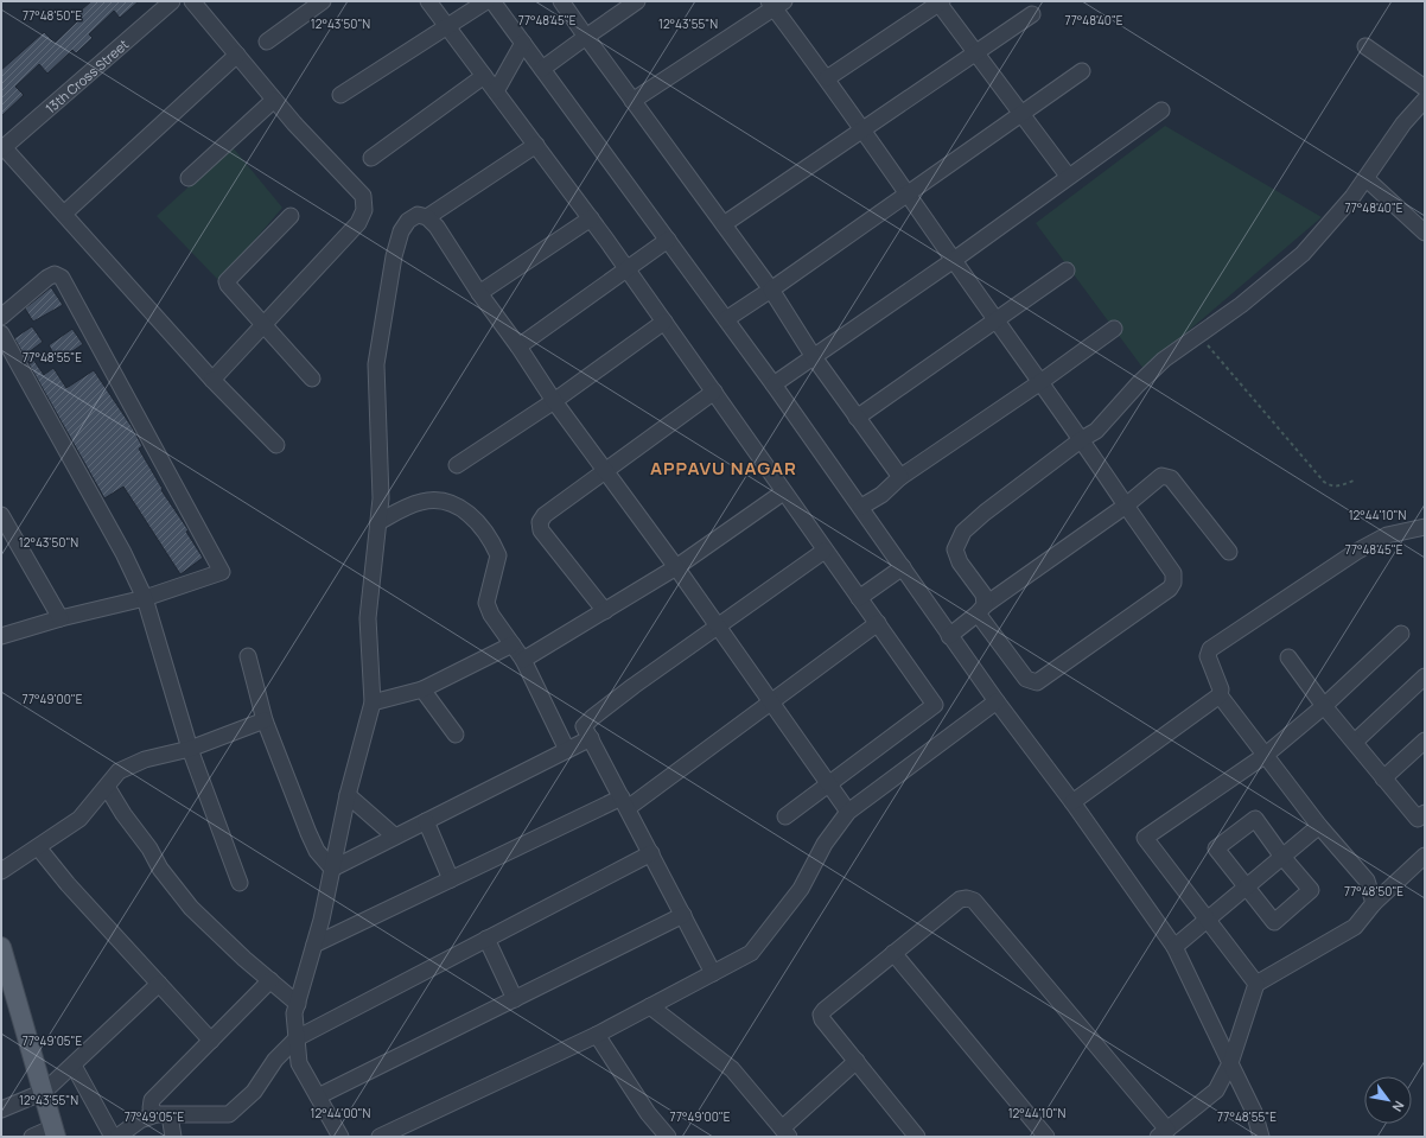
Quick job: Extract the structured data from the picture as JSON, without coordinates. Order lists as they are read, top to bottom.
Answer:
{
  "streets": {
    "street": ["13th Cross Street"]
  },
  "districts": ["APPAVU NAGAR"],
  "north": "bottom right",
  "coordinates": [
    "77°48'50\"E",
    "77°48'45\"E",
    "77°48'40\"E",
    "12°43'50\"N",
    "12°43'55\"N",
    "77°48'55\"E",
    "12°44'10\"N",
    "77°49'00\"E",
    "77°49'05\"E",
    "12°44'00\"N"
  ]
}
